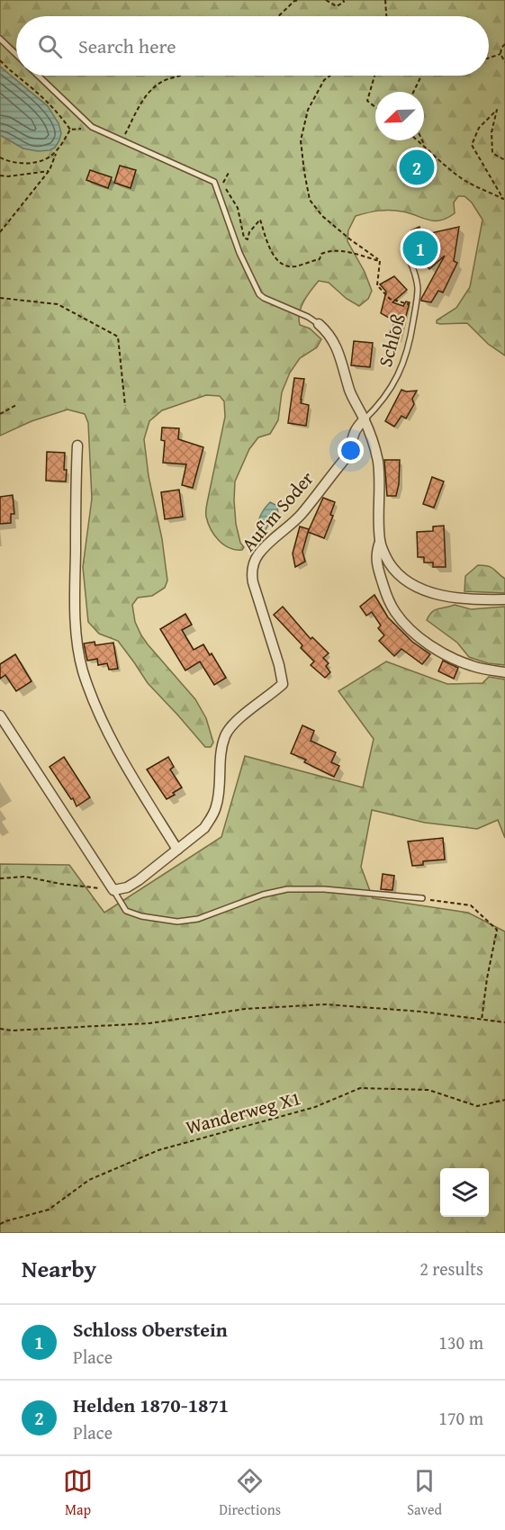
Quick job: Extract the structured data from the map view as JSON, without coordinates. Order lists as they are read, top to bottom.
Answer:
{
  "streets": {
    "street": ["Auf'm Soder"],
    "lane": ["Schloß"],
    "path": ["Wanderweg X1"]
  },
  "crossings": [
    ["Schloß", "Auf'm Soder"]
  ],
  "north": "bottom left",
  "page": {
    "search": "Search here",
    "pins": ["2", "1"],
    "heading": ["Nearby", "2 results"],
    "list": [
      {
        "mark": "1",
        "name": "Schloss Oberstein",
        "note": "Place",
        "value": "130 m"
      },
      {
        "mark": "2",
        "name": "Helden 1870-1871",
        "note": "Place",
        "value": "170 m"
      }
    ],
    "nav": ["Map", "Directions", "Saved"]
  }
}
